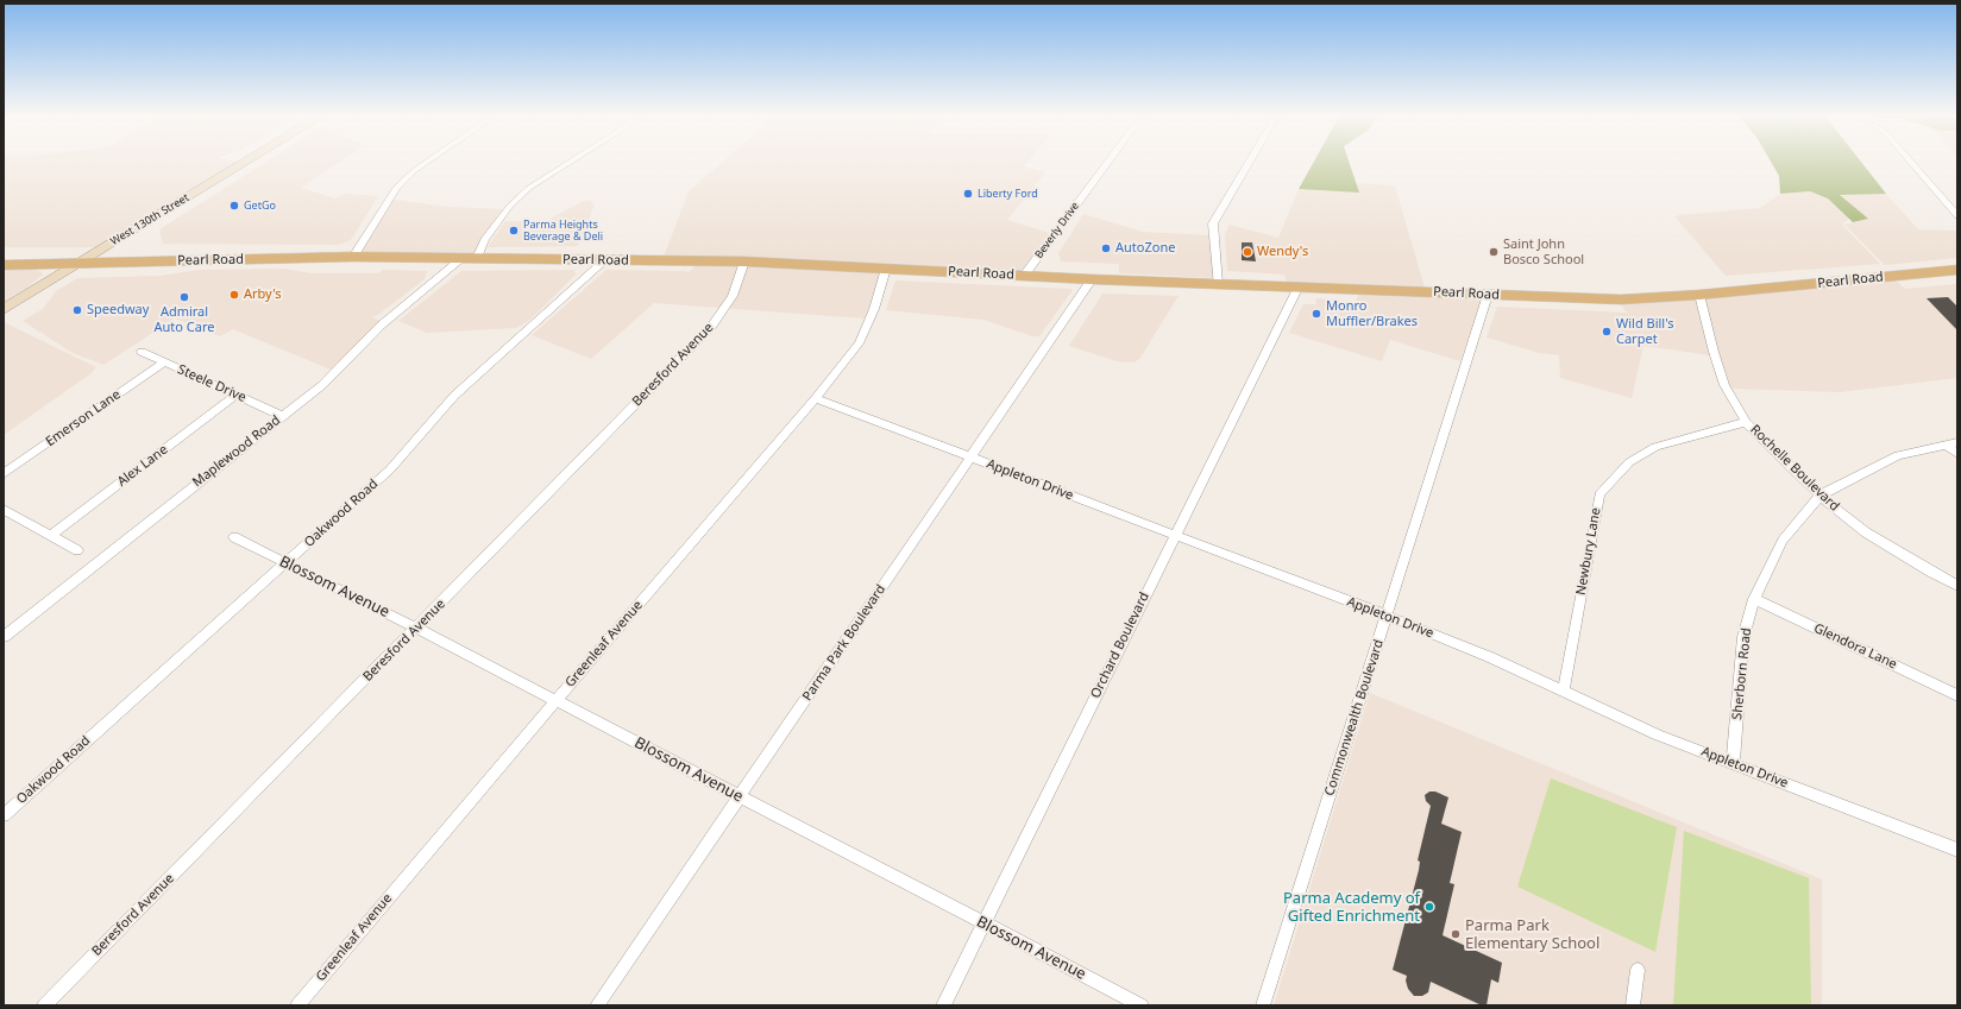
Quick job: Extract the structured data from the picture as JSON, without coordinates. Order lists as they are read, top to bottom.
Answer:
{
  "streets": {
    "main road": ["West 130th Street", "Pearl Road"],
    "street": [
      "Beverly Drive",
      "Beresford Avenue",
      "Steele Drive",
      "Emerson Lane",
      "Maplewood Road",
      "Alex Lane",
      "Rochelle Boulevard",
      "Appleton Drive",
      "Oakwood Road",
      "Newbury Lane",
      "Blossom Avenue",
      "Parma Park Boulevard",
      "Greenleaf Avenue",
      "Orchard Boulevard",
      "Glendora Lane",
      "Sherborn Road",
      "Commonwealth Boulevard"
    ]
  },
  "crossings": [
    ["West 130th Street", "Pearl Road"],
    ["Beverly Drive", "Pearl Road"],
    ["Pearl Road", "Beresford Avenue"],
    ["Pearl Road", "Maplewood Road"],
    ["Pearl Road", "Rochelle Boulevard"],
    ["Pearl Road", "Oakwood Road"],
    ["Pearl Road", "Parma Park Boulevard"],
    ["Pearl Road", "Greenleaf Avenue"],
    ["Pearl Road", "Orchard Boulevard"],
    ["Pearl Road", "Commonwealth Boulevard"],
    ["Beresford Avenue", "Blossom Avenue"],
    ["Steele Drive", "Emerson Lane"],
    ["Steele Drive", "Maplewood Road"],
    ["Steele Drive", "Alex Lane"],
    ["Rochelle Boulevard", "Newbury Lane"],
    ["Rochelle Boulevard", "Sherborn Road"],
    ["Appleton Drive", "Newbury Lane"],
    ["Appleton Drive", "Parma Park Boulevard"],
    ["Appleton Drive", "Greenleaf Avenue"],
    ["Appleton Drive", "Orchard Boulevard"],
    ["Appleton Drive", "Sherborn Road"],
    ["Appleton Drive", "Commonwealth Boulevard"],
    ["Oakwood Road", "Blossom Avenue"],
    ["Blossom Avenue", "Parma Park Boulevard"],
    ["Blossom Avenue", "Greenleaf Avenue"],
    ["Blossom Avenue", "Orchard Boulevard"],
    ["Glendora Lane", "Sherborn Road"]
  ],
  "places": [
    "Liberty Ford",
    "GetGo",
    "Parma Heights Beverage & Deli",
    "AutoZone",
    "Wendy's",
    "Saint John Bosco School",
    "Arby's",
    "Admiral Auto Care",
    "Speedway",
    "Monro Muffler/Brakes",
    "Wild Bill's Carpet",
    "Parma Academy of Gifted Enrichment",
    "Parma Park Elementary School"
  ]
}
